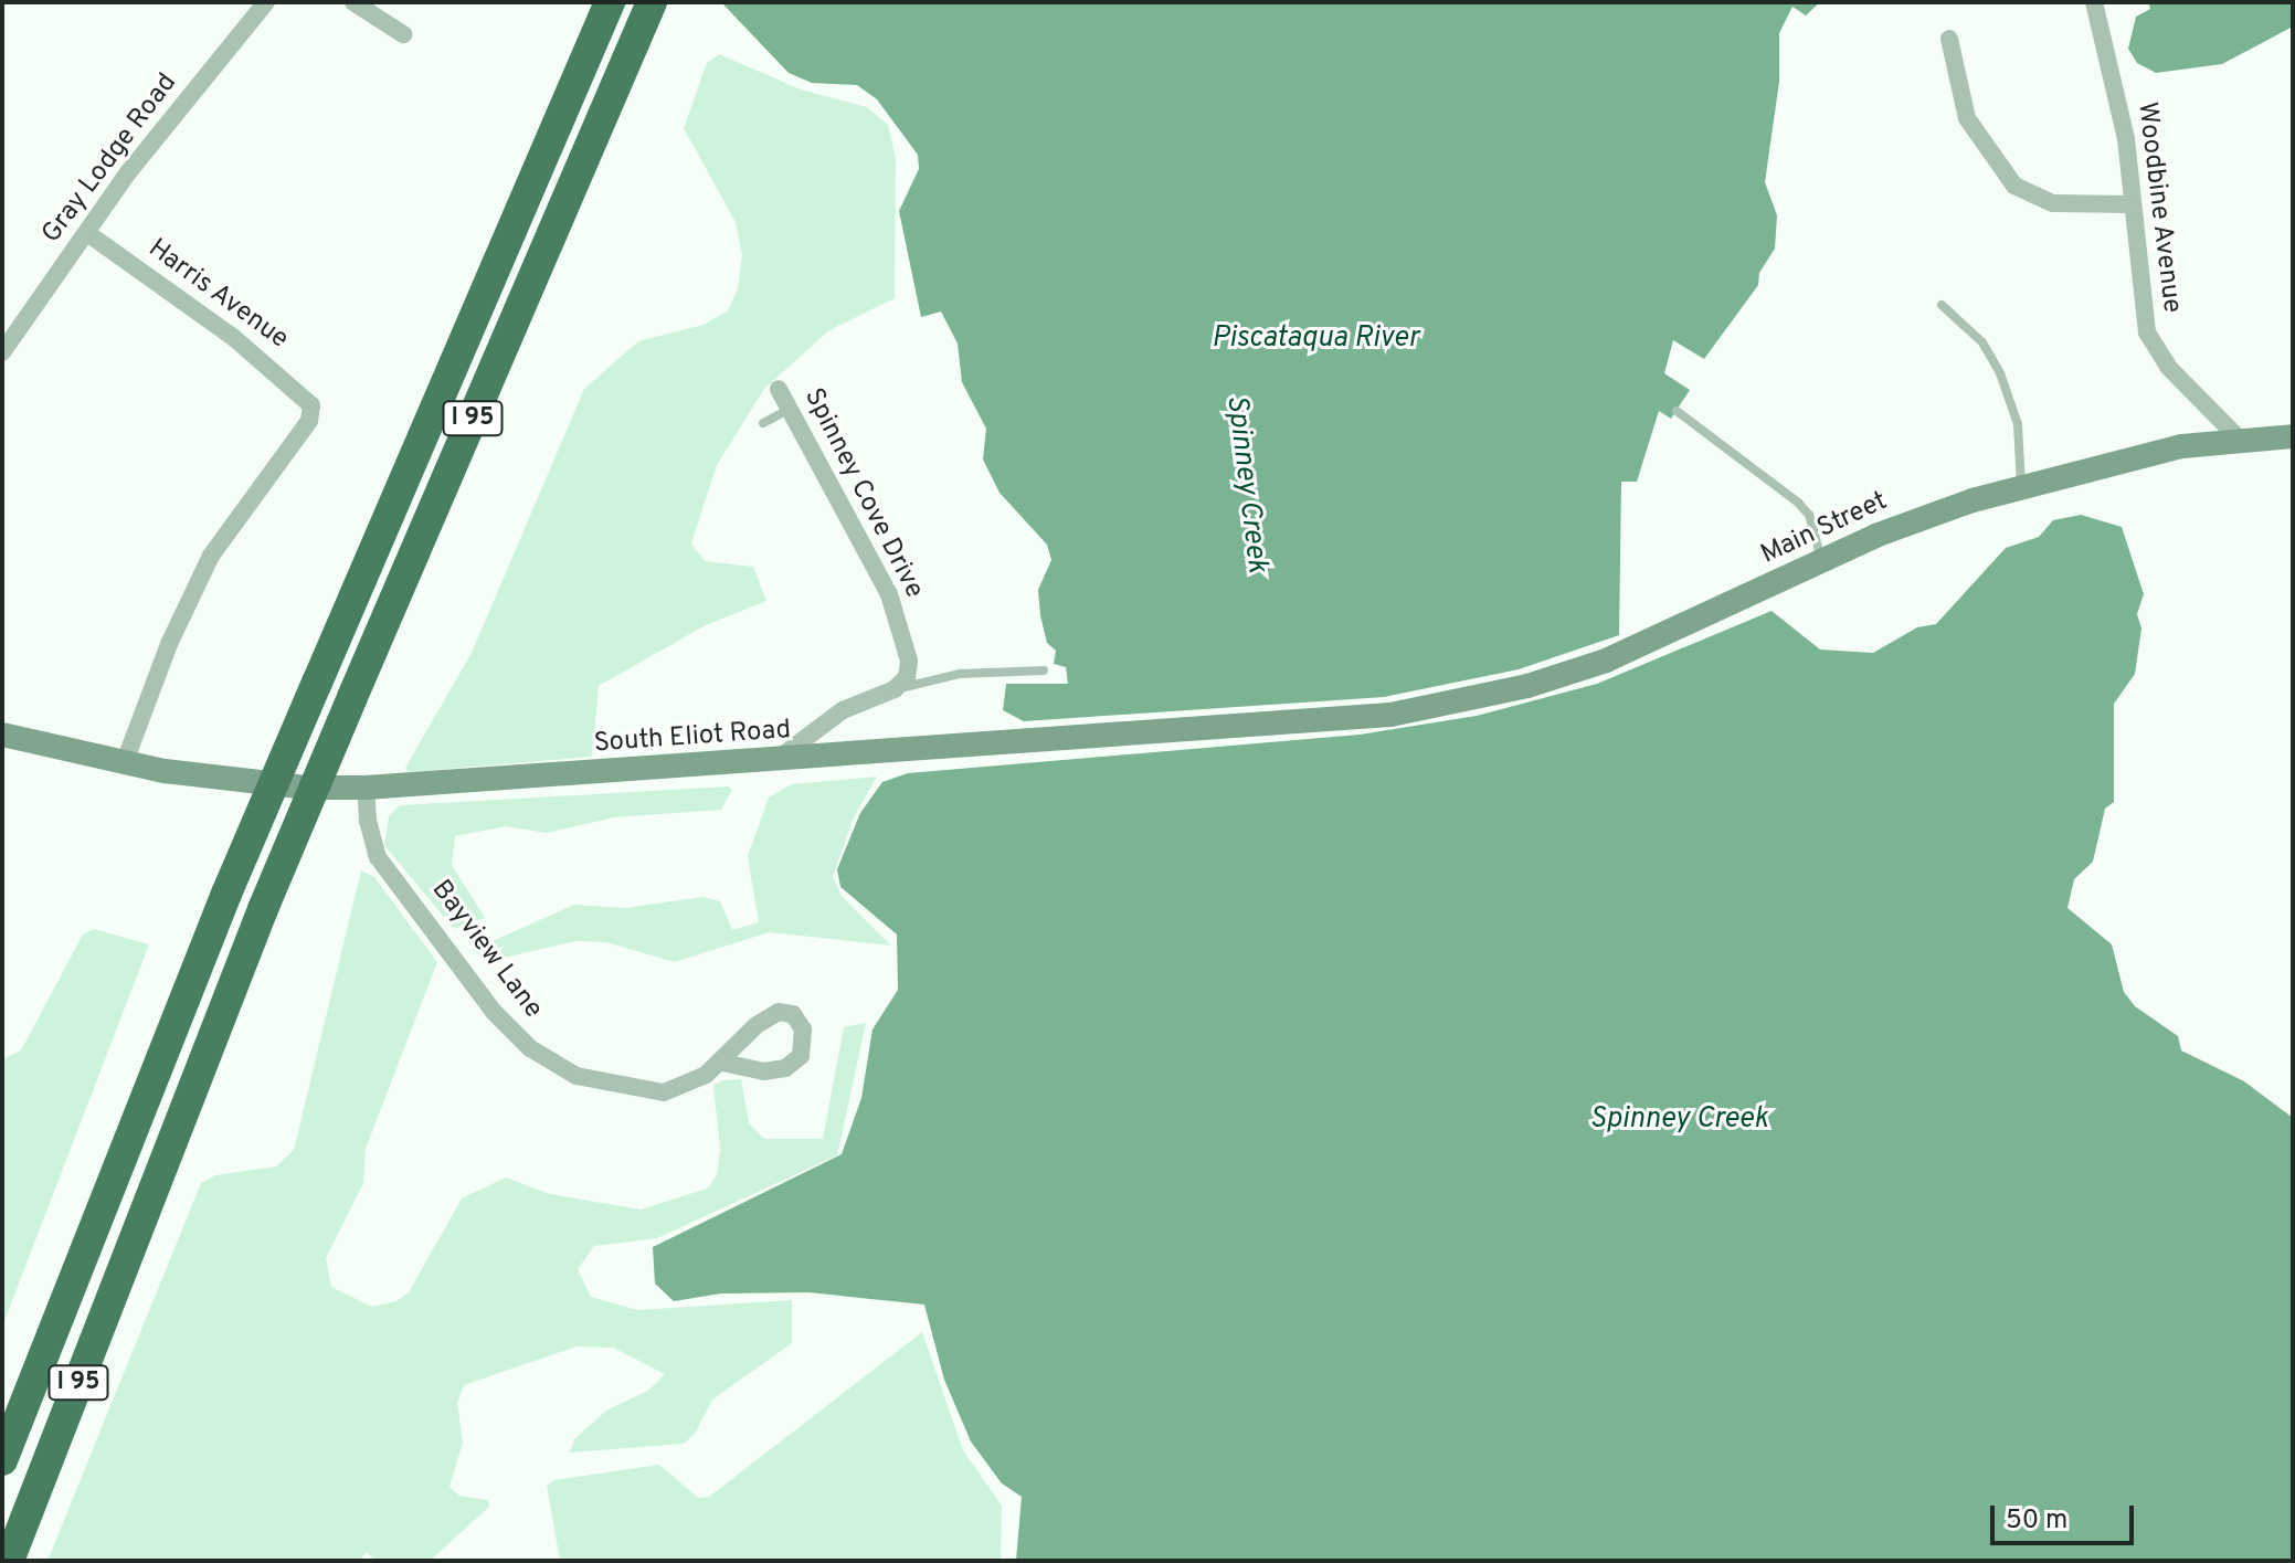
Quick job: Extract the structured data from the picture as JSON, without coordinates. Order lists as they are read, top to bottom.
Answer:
{
  "streets": {
    "highway": ["I 95"],
    "main road": ["Main Street", "South Eliot Road"],
    "street": [
      "Gray Lodge Road",
      "Woodbine Avenue",
      "Harris Avenue",
      "Spinney Cove Drive",
      "Bayview Lane"
    ]
  },
  "crossings": [
    ["Gray Lodge Road", "Harris Avenue"],
    ["Woodbine Avenue", "Main Street"],
    ["Harris Avenue", "South Eliot Road"],
    ["Main Street", "South Eliot Road"],
    ["South Eliot Road", "Bayview Lane"]
  ],
  "water": ["Piscataqua River", "Spinney Creek"],
  "scale_bar": "50 m"
}
